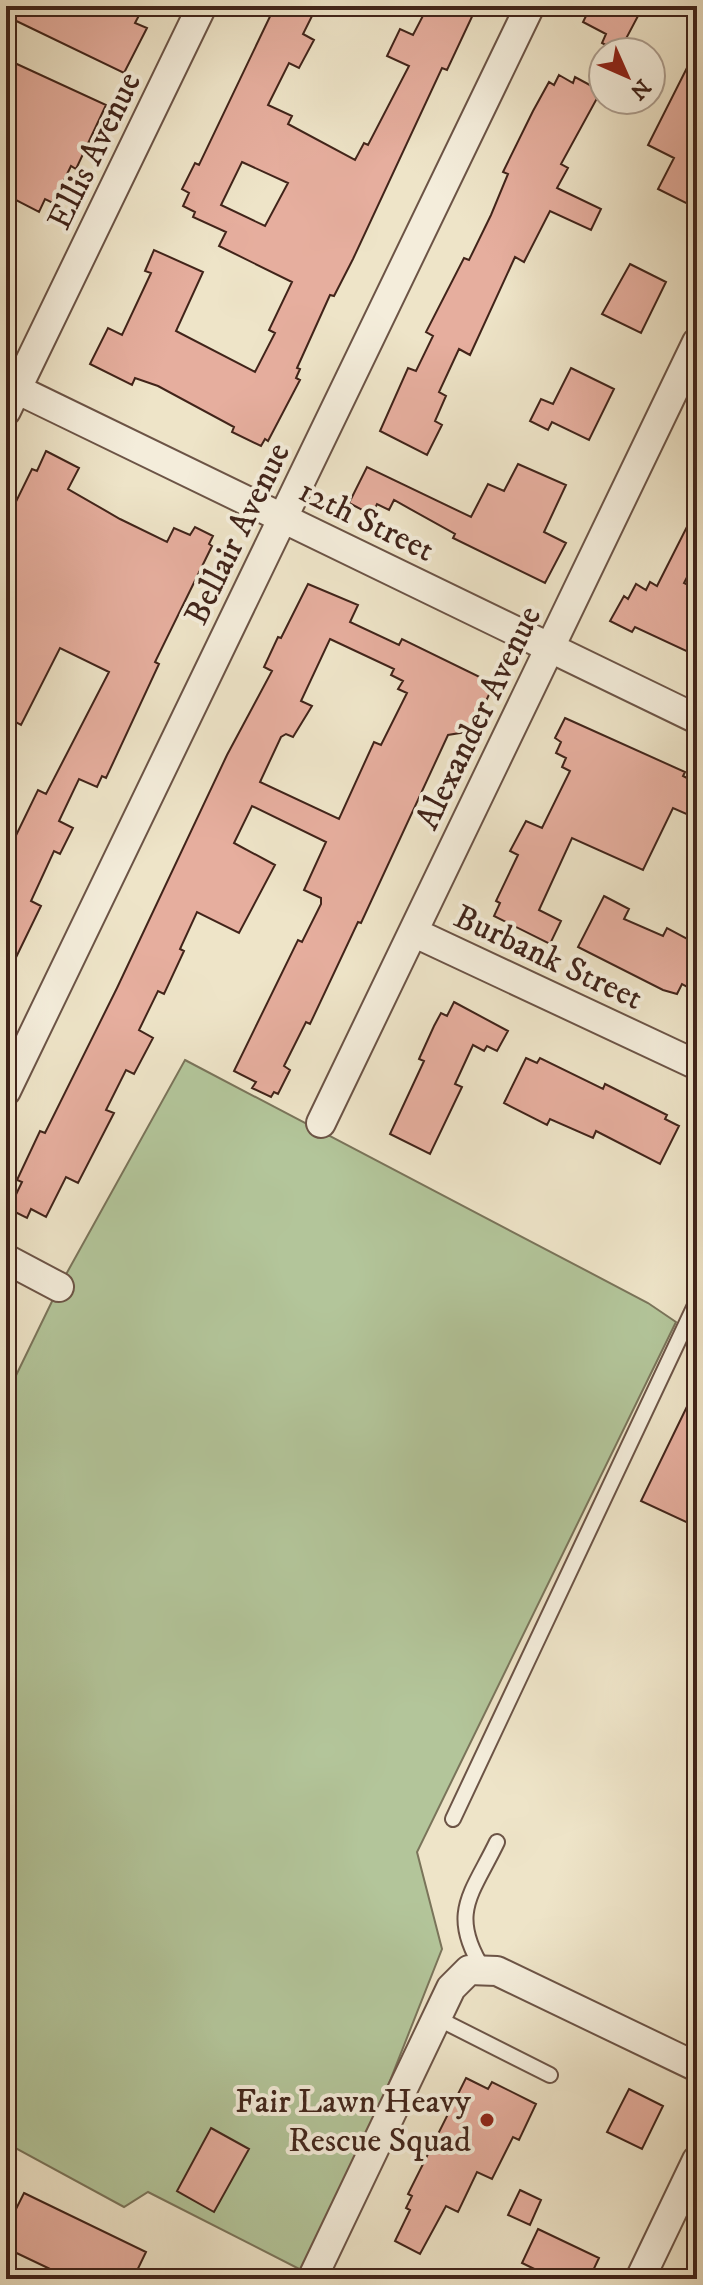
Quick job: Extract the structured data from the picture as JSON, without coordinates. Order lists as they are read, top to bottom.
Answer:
{
  "streets": {
    "street": [
      "Ellis Avenue",
      "12th Street",
      "Bellair Avenue",
      "Alexander Avenue",
      "Burbank Street"
    ]
  },
  "crossings": [
    ["Ellis Avenue", "12th Street"],
    ["12th Street", "Bellair Avenue"],
    ["12th Street", "Alexander Avenue"],
    ["Alexander Avenue", "Burbank Street"]
  ],
  "places": ["Fair Lawn Heavy Rescue Squad"],
  "north": "bottom right"
}
